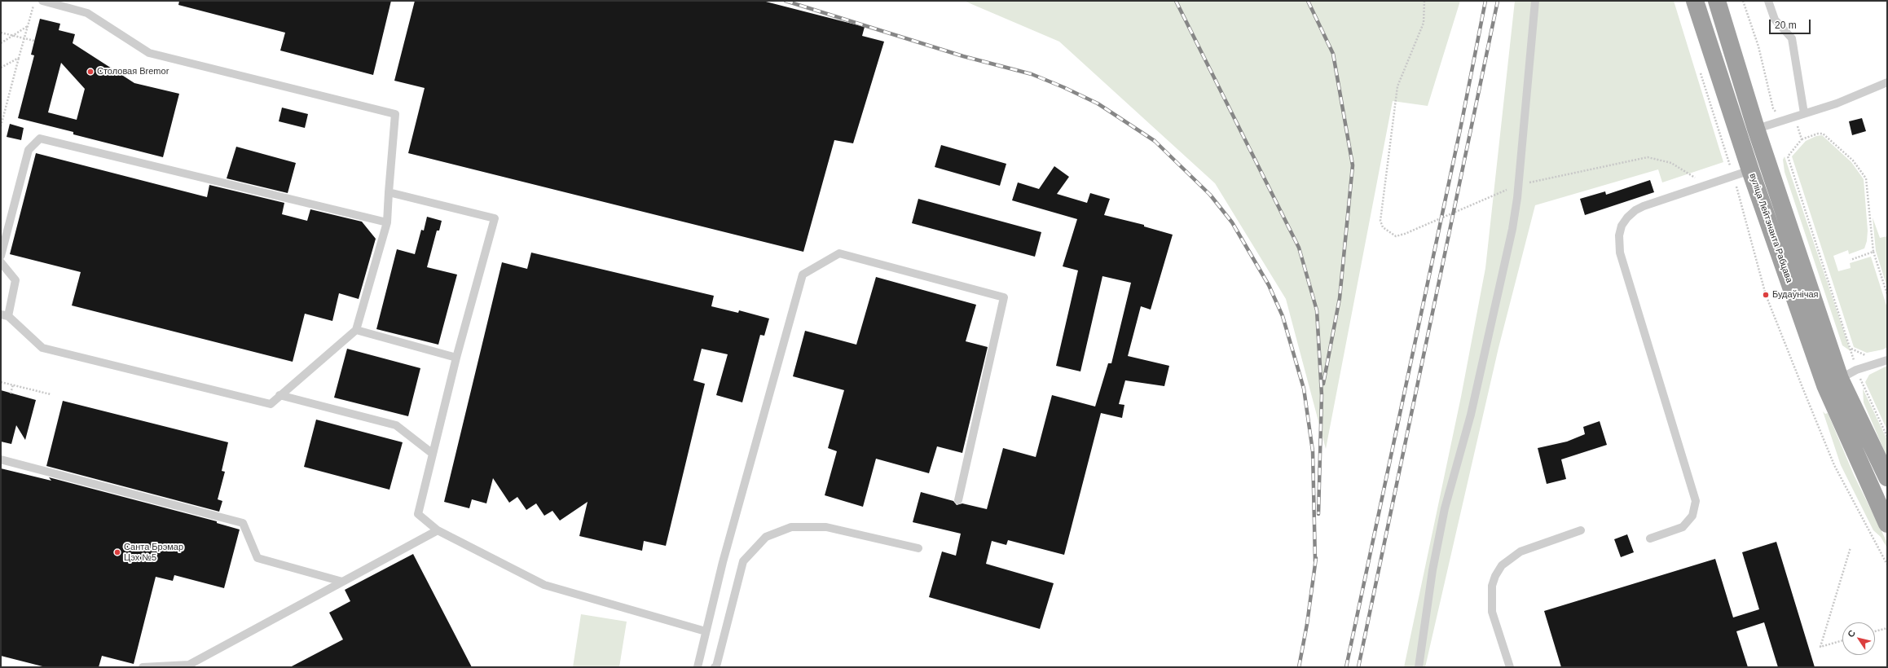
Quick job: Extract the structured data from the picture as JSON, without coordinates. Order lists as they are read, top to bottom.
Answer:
{
  "streets": {
    "highway": ["вуліца Лейтэнанта Рабцава"]
  },
  "places": ["Столовая Bremor", "Будаўнічая", "Санта Брэмар Цэх №5"],
  "scale_bar": "20 m",
  "north": "top left"
}
